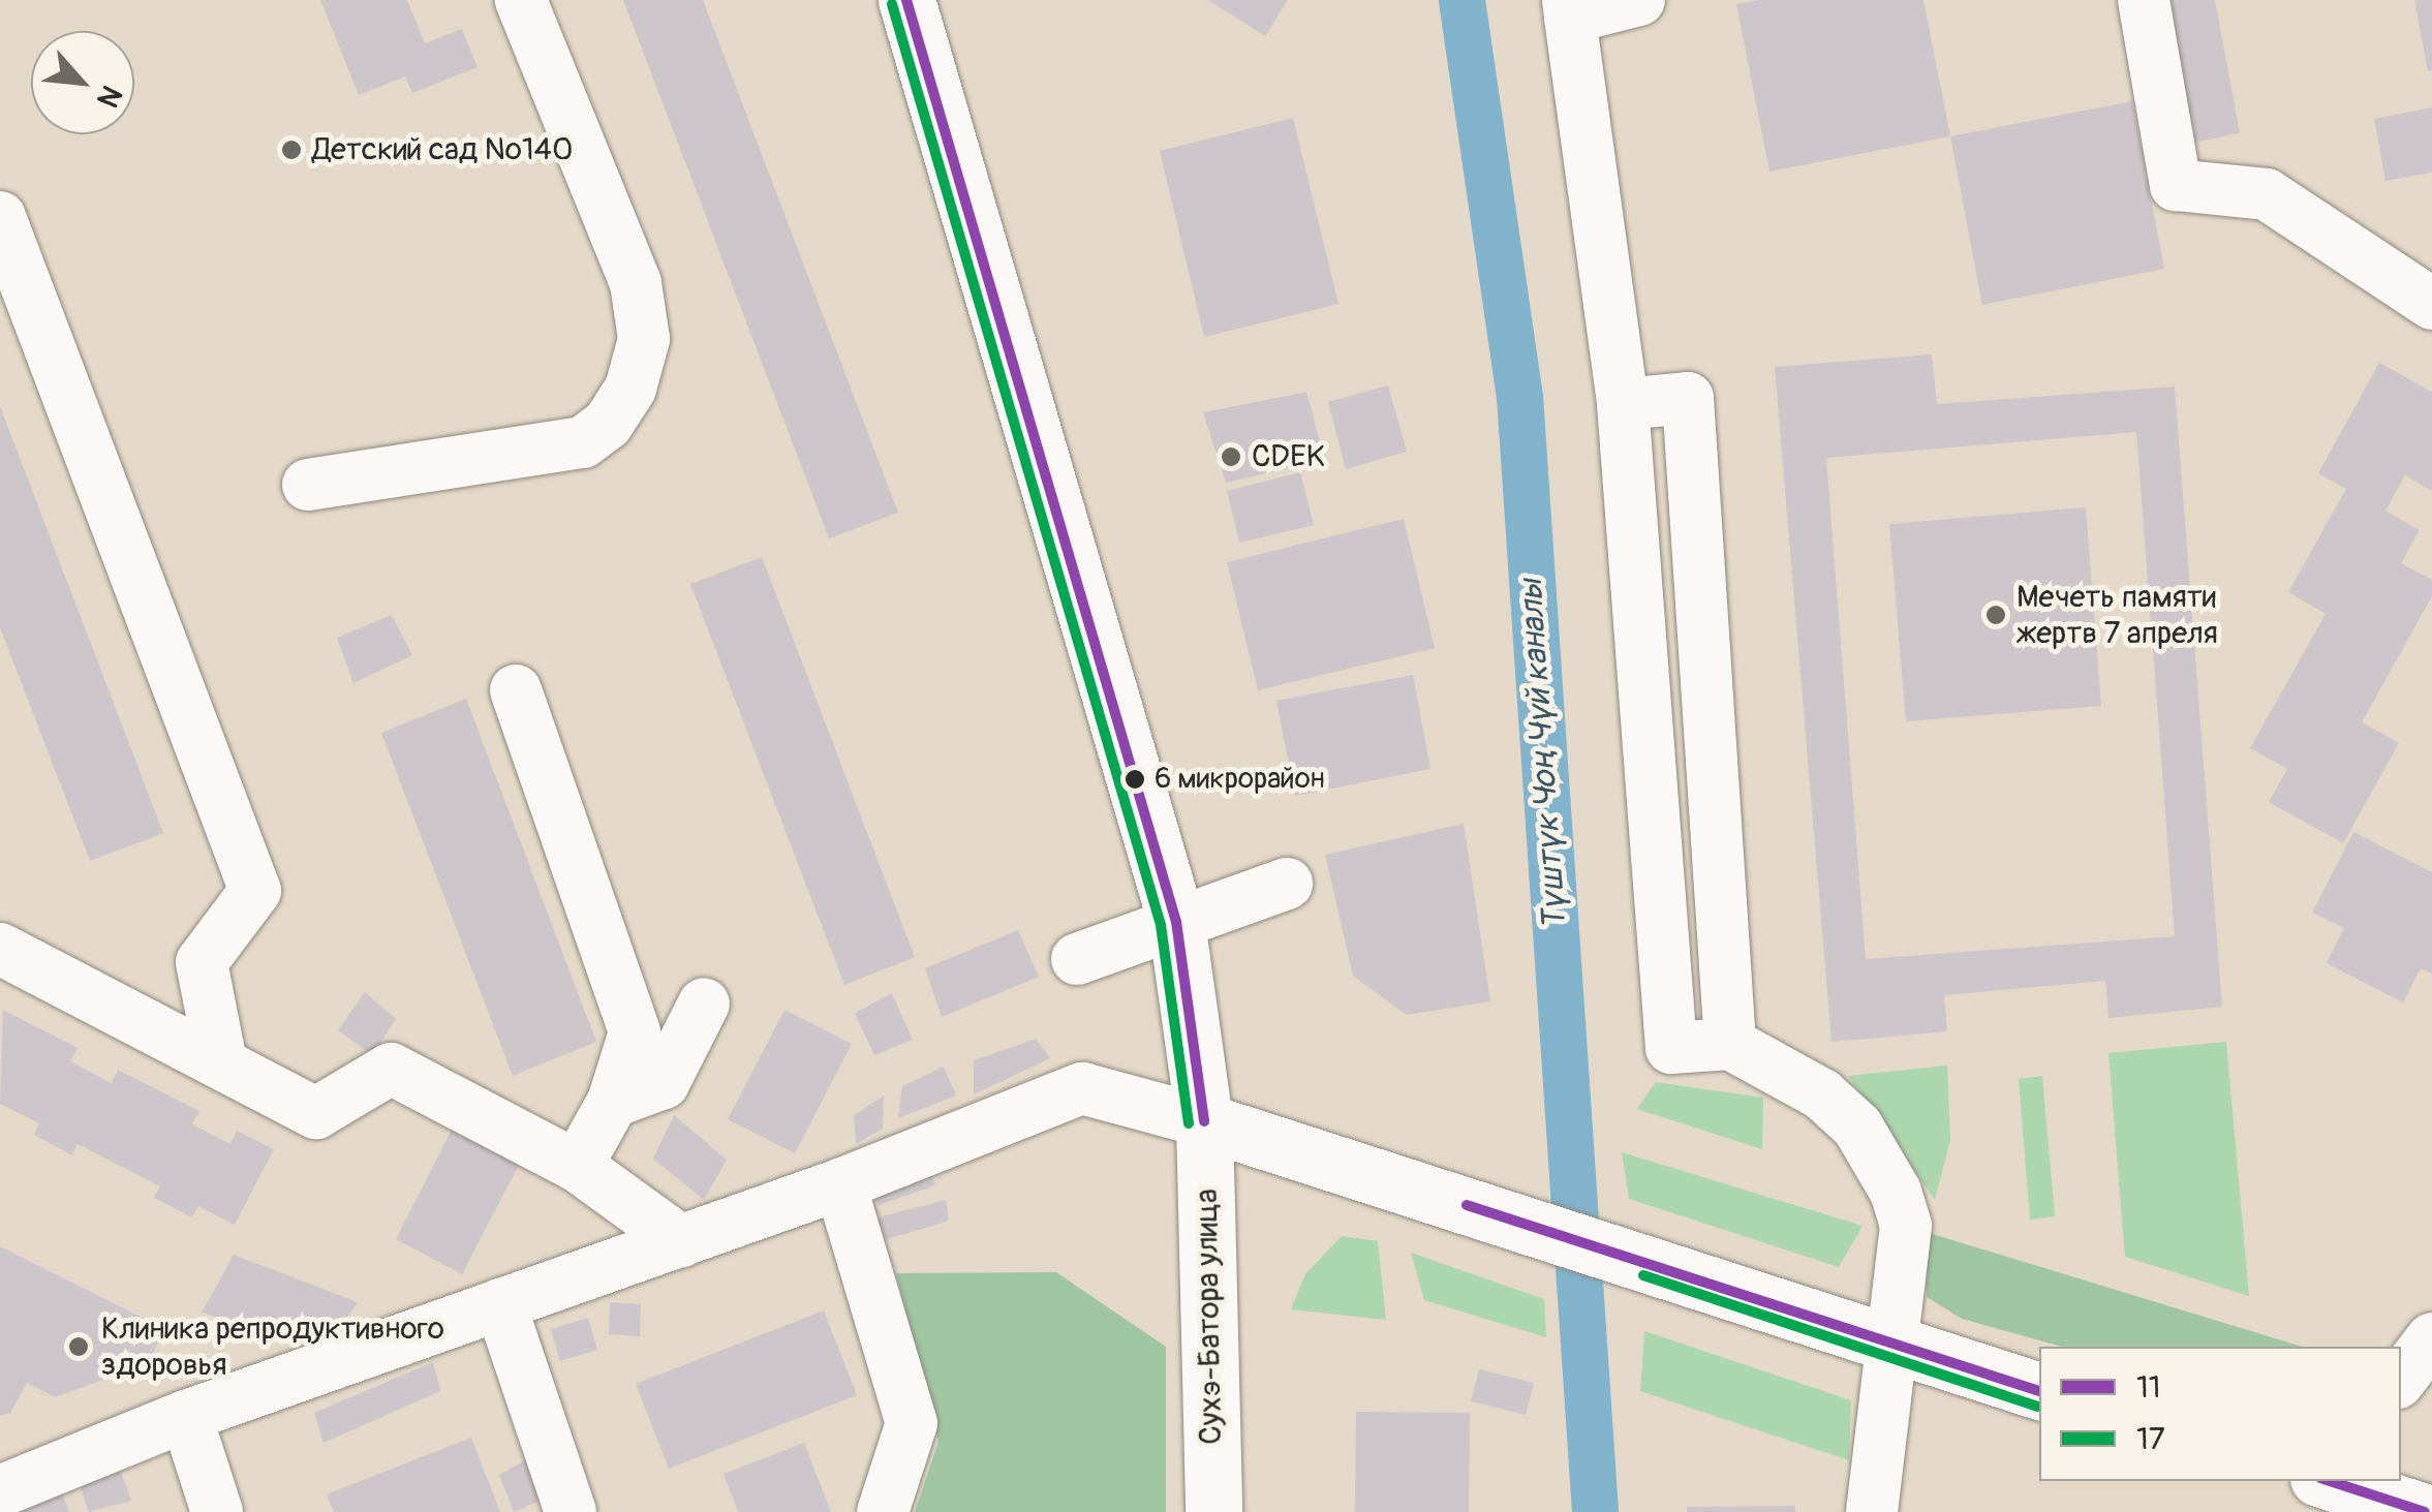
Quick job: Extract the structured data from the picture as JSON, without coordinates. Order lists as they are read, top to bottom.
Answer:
{
  "streets": {
    "main road": ["Сухэ-Батора улица"]
  },
  "water": ["Түштүк Чоң Чүй каналы"],
  "places": [
    "Детский сад №140",
    "CDEK",
    "Мечеть памяти жертв 7 апреля",
    "6 микрорайон",
    "Клиника репродуктивного здоровья"
  ],
  "lines": ["transit line 11", "transit line 17"],
  "legend": ["11", "17"],
  "north": "bottom right"
}
